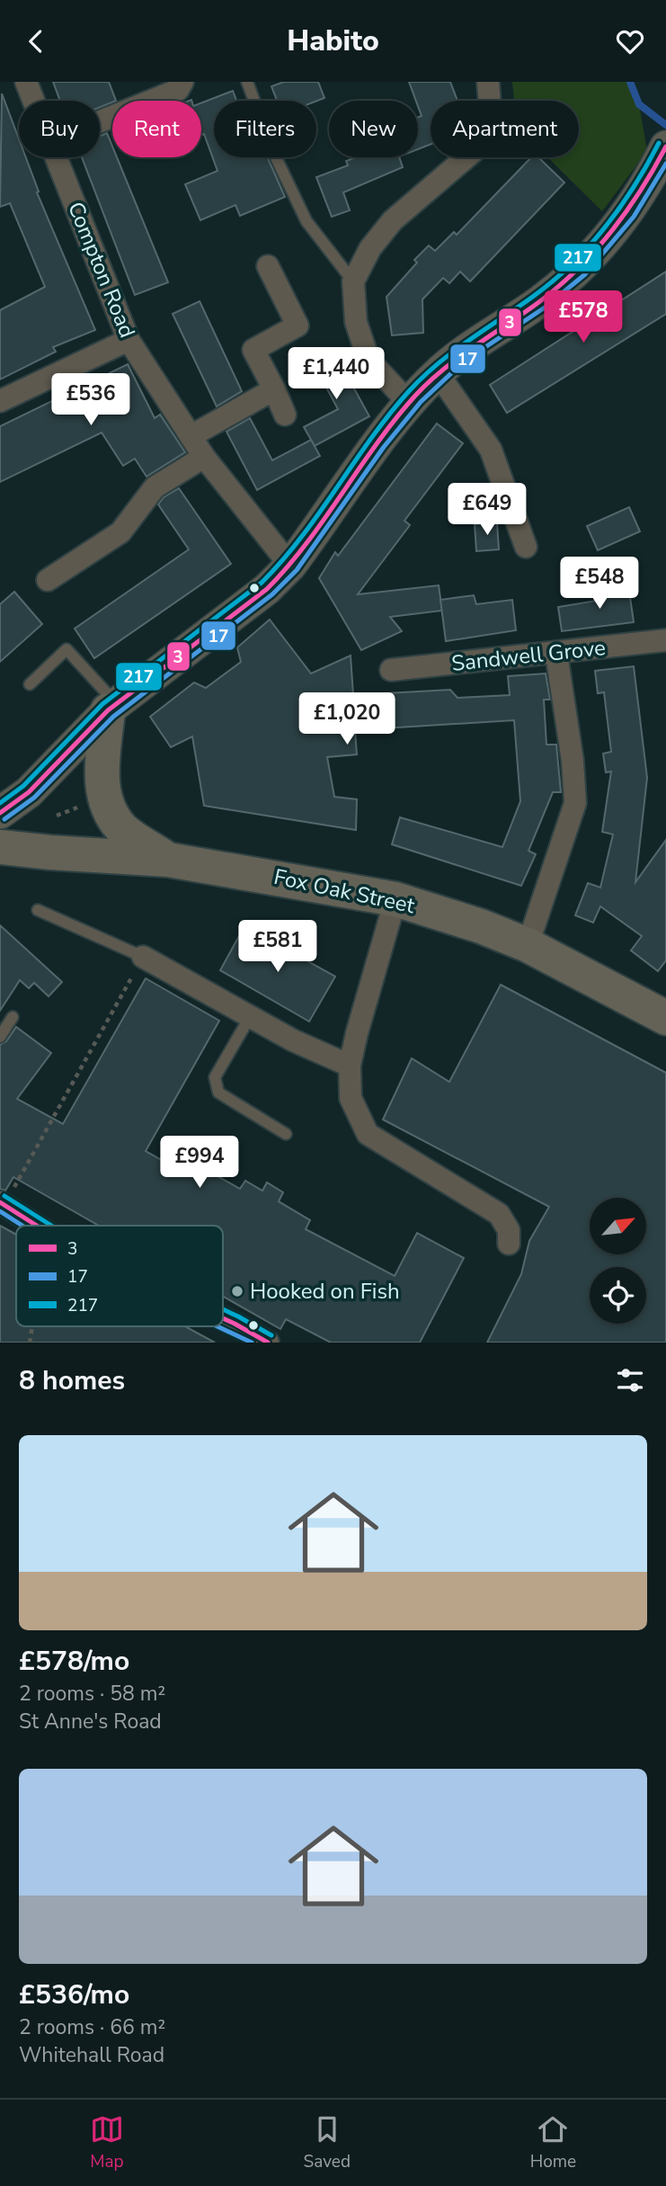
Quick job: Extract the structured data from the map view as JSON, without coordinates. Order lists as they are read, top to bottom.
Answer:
{
  "streets": {
    "main road": ["Fox Oak Street"],
    "street": ["Compton Road", "Sandwell Grove"]
  },
  "places": ["Hooked on Fish"],
  "lines": ["transit line 217", "transit line 3", "transit line 17"],
  "legend": ["3", "17", "217"],
  "north": "top right",
  "page": {
    "header": "Habito",
    "chip": [
      "Buy",
      "Rent",
      "Filters",
      "New",
      "Apartment"
    ],
    "price": [
      "£578",
      "£1,440",
      "£536",
      "£649",
      "£548",
      "£1,020",
      "£581",
      "£994"
    ],
    "heading": "8 homes",
    "list": [
      {
        "name": "£578/mo",
        "note": "2 rooms · 58 m² · St Anne's Road"
      },
      {
        "name": "£536/mo",
        "note": "2 rooms · 66 m² · Whitehall Road"
      }
    ],
    "tabs": ["Map", "Saved", "Home"]
  }
}
